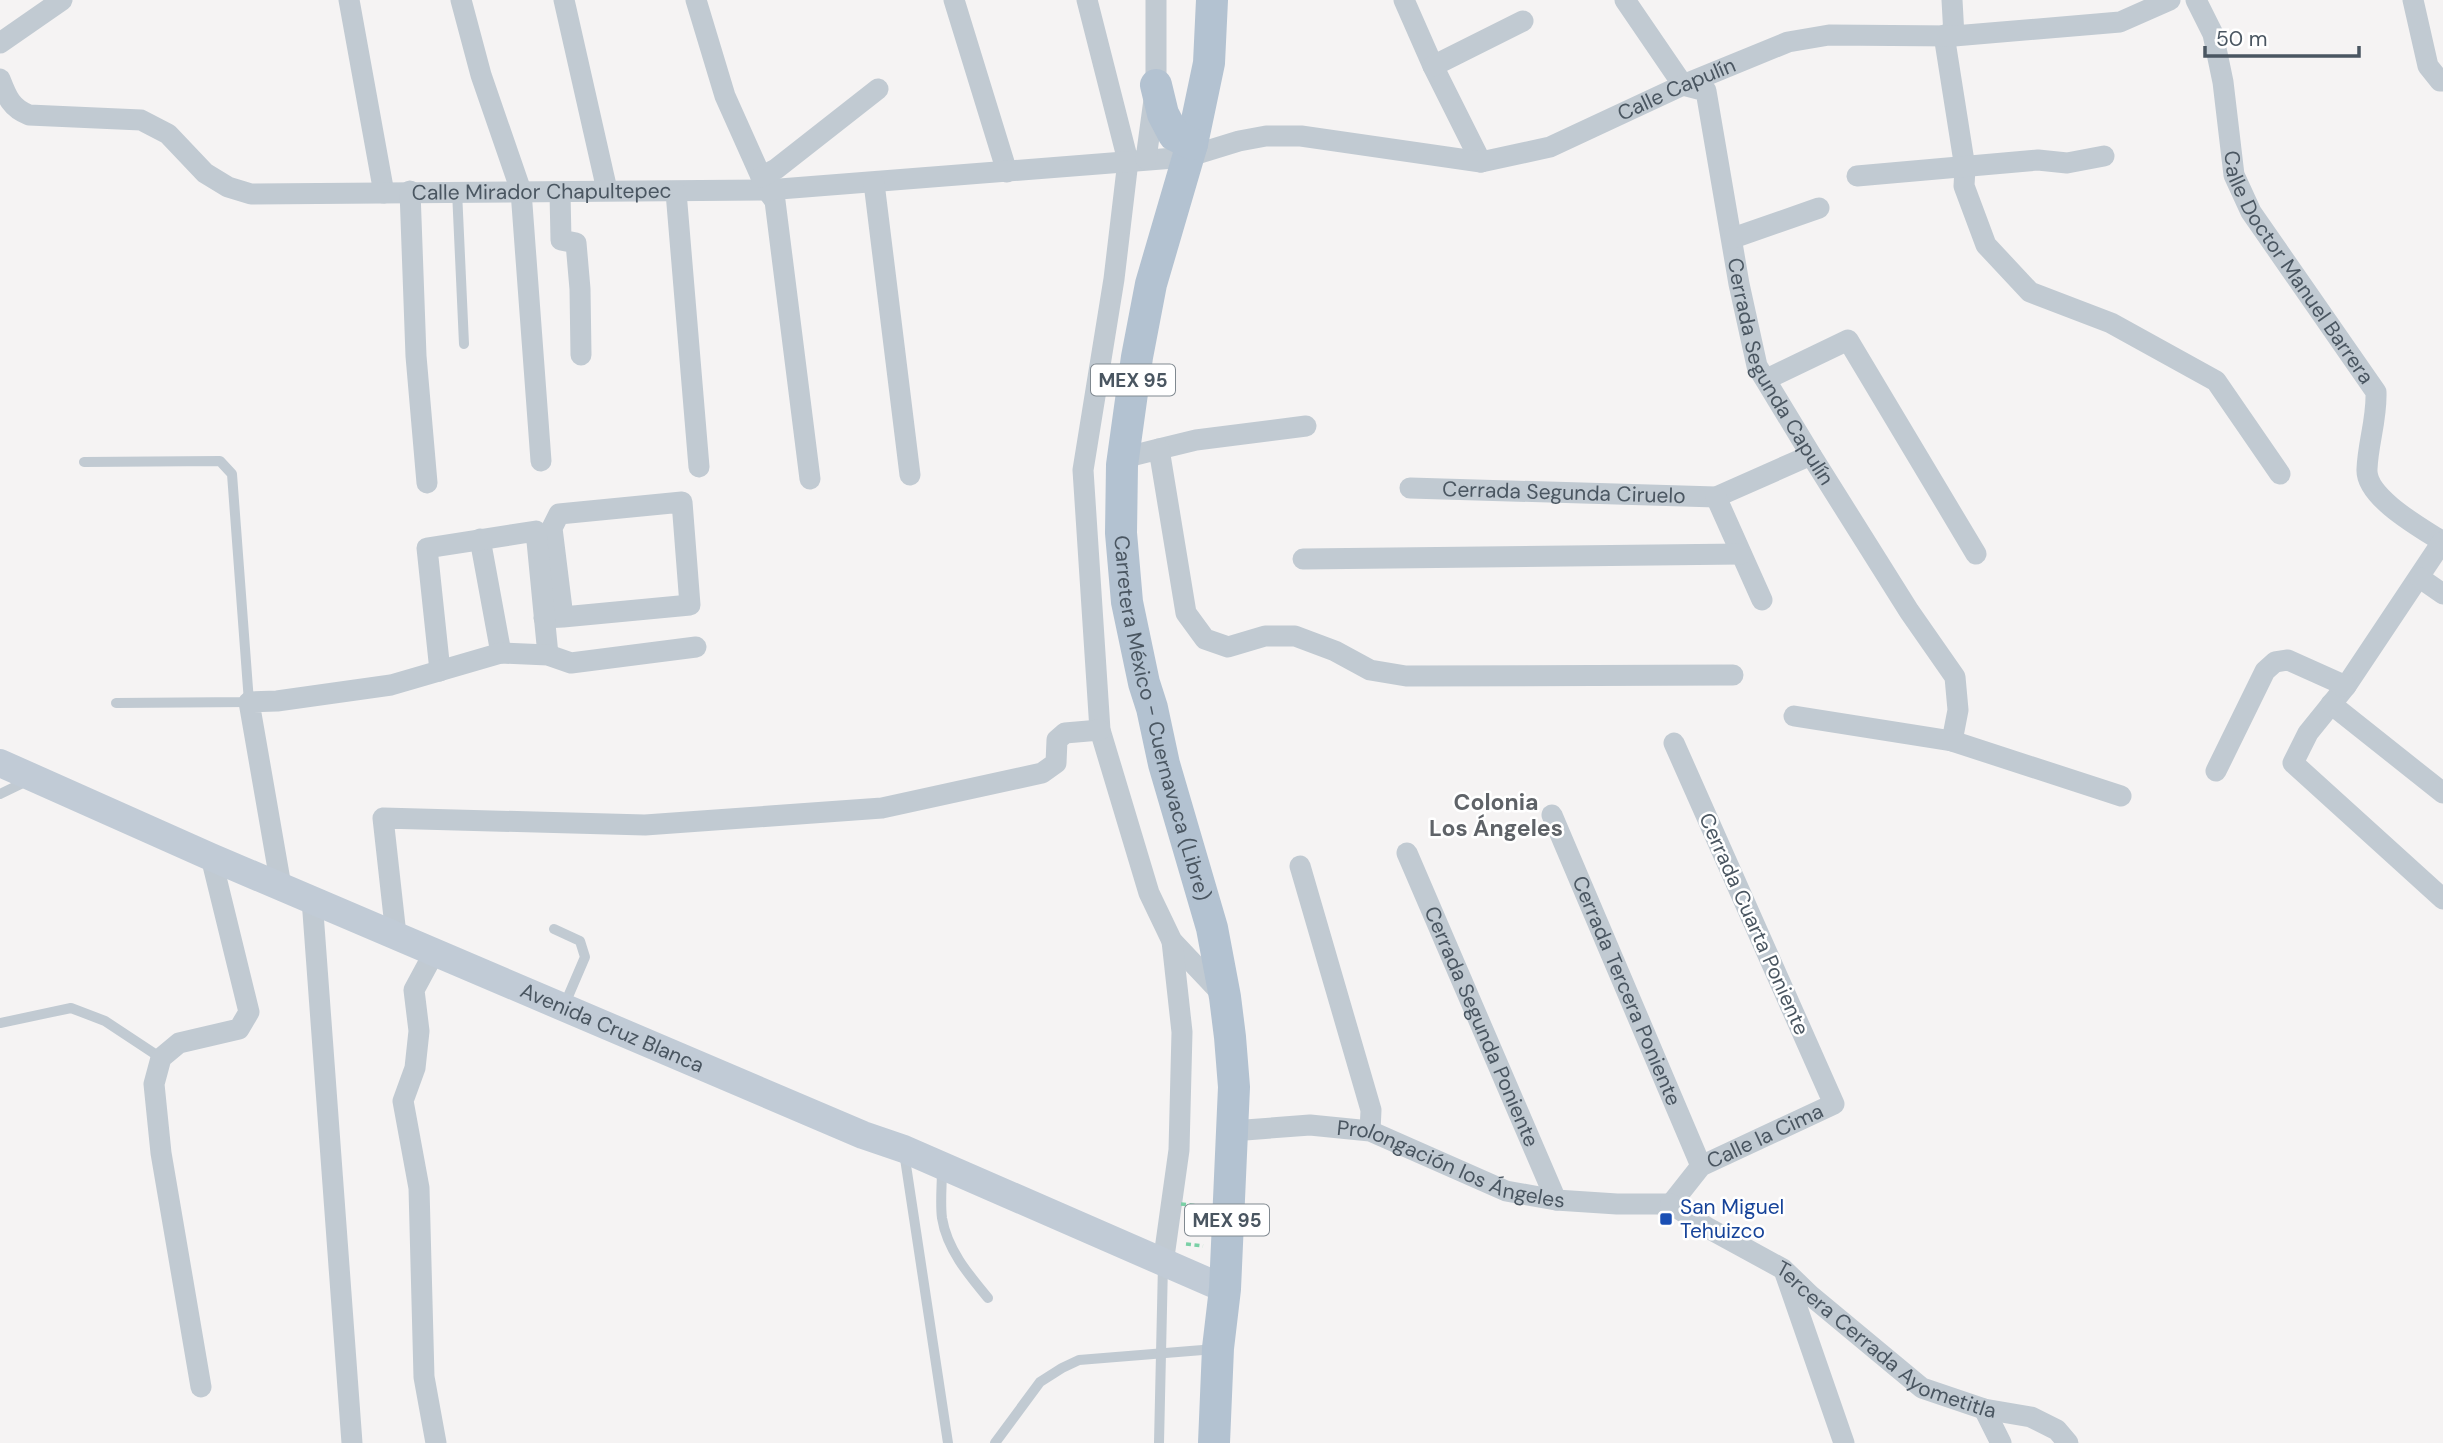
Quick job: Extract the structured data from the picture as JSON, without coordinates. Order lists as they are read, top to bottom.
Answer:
{
  "streets": {
    "main road": ["MEX 95", "Carretera México - Cuernavaca (Libre)", "Avenida Cruz Blanca"],
    "street": [
      "Calle Capulín",
      "Calle Mirador Chapultepec",
      "Calle Doctor Manuel Barrera",
      "Cerrada Segunda Capulín",
      "Cerrada Segunda Ciruelo",
      "Cerrada Cuarta Poniente",
      "Cerrada Tercera Poniente",
      "Cerrada Segunda Poniente",
      "Calle la Cima",
      "Prolongación los Ángeles",
      "Tercera Cerrada Ayometitla"
    ]
  },
  "crossings": [
    ["Calle Capulín", "Calle Mirador Chapultepec"],
    ["Calle Capulín", "Cerrada Segunda Capulín"],
    ["Calle Capulín", "Carretera México - Cuernavaca (Libre)"],
    ["Carretera México - Cuernavaca (Libre)", "Avenida Cruz Blanca"],
    ["Carretera México - Cuernavaca (Libre)", "Prolongación los Ángeles"],
    ["Cerrada Cuarta Poniente", "Calle la Cima"],
    ["Cerrada Tercera Poniente", "Calle la Cima"],
    ["Cerrada Segunda Poniente", "Prolongación los Ángeles"],
    ["Calle la Cima", "Prolongación los Ángeles"],
    ["Calle la Cima", "Tercera Cerrada Ayometitla"],
    ["Prolongación los Ángeles", "Tercera Cerrada Ayometitla"]
  ],
  "districts": ["Colonia Los Ángeles"],
  "places": {
    "transit": ["San Miguel Tehuizco"]
  },
  "scale_bar": "50 m"
}
